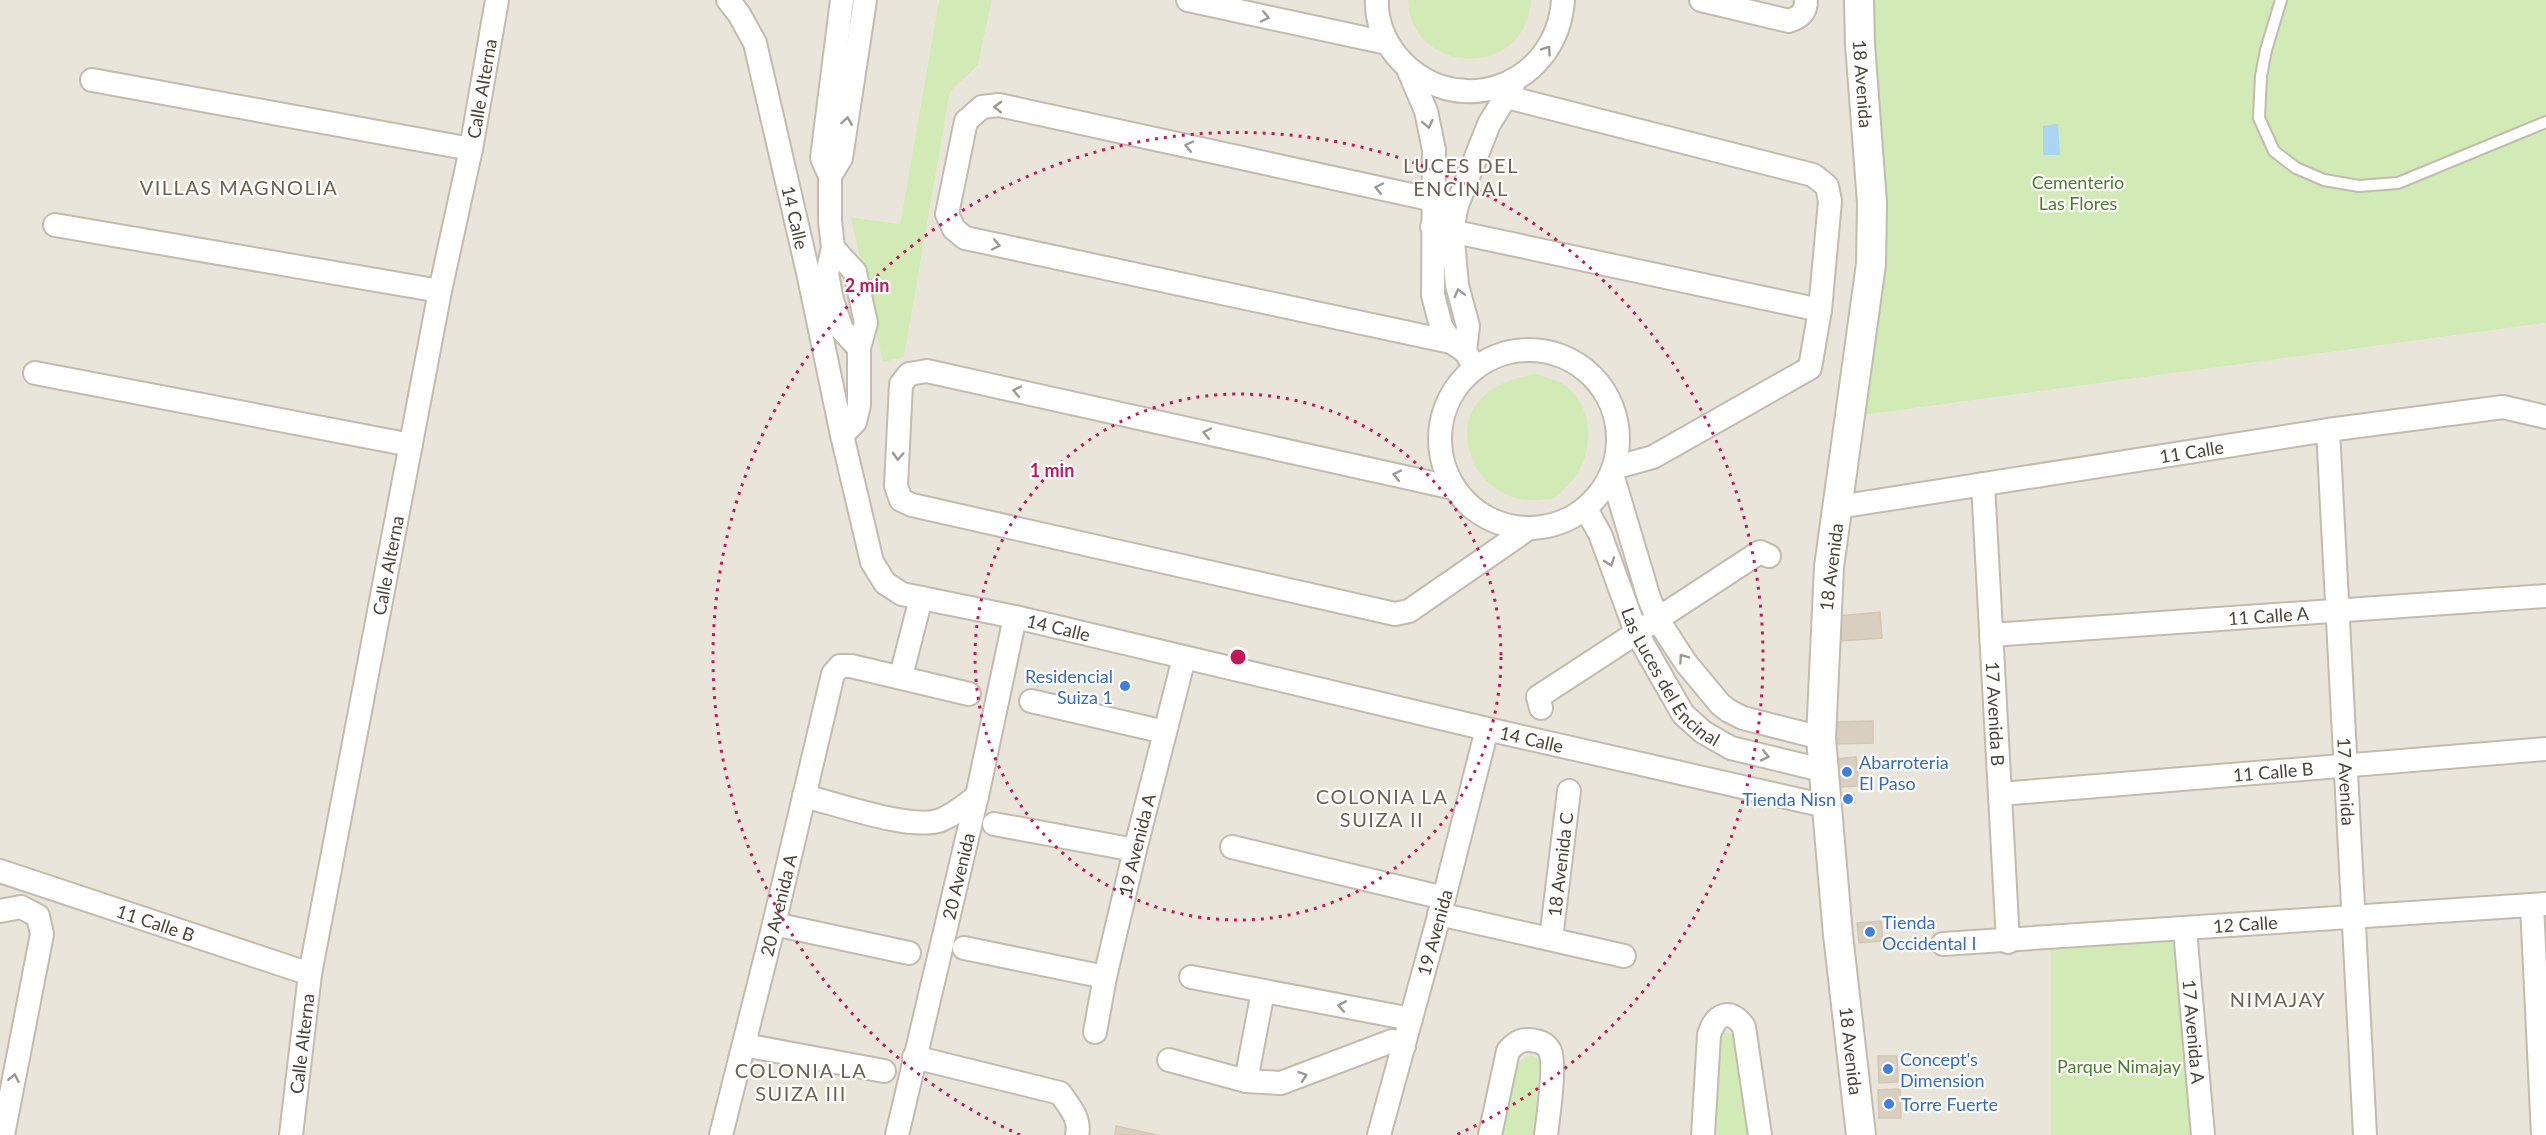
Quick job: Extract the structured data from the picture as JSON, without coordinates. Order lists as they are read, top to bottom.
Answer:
{
  "streets": {
    "street": [
      "18 Avenida",
      "Calle Alterna",
      "14 Calle",
      "11 Calle",
      "11 Calle A",
      "Las Luces del Encinal",
      "17 Avenida B",
      "11 Calle B",
      "17 Avenida",
      "19 Avenida A",
      "18 Avenida C",
      "20 Avenida",
      "20 Avenida A",
      "12 Calle",
      "19 Avenida",
      "17 Avenida A"
    ]
  },
  "crossings": [
    ["18 Avenida", "14 Calle"],
    ["18 Avenida", "11 Calle"],
    ["18 Avenida", "Las Luces del Encinal"],
    ["Calle Alterna", "11 Calle B"],
    ["14 Calle", "19 Avenida A"],
    ["14 Calle", "20 Avenida"],
    ["14 Calle", "19 Avenida"],
    ["11 Calle", "17 Avenida B"],
    ["11 Calle", "17 Avenida"],
    ["11 Calle A", "17 Avenida B"],
    ["11 Calle A", "17 Avenida"],
    ["17 Avenida B", "11 Calle B"],
    ["17 Avenida B", "12 Calle"],
    ["11 Calle B", "17 Avenida"],
    ["17 Avenida", "12 Calle"],
    ["12 Calle", "17 Avenida A"]
  ],
  "districts": [
    "LUCES DEL ENCINAL",
    "VILLAS MAGNOLIA",
    "COLONIA LA SUIZA II",
    "NIMAJAY",
    "COLONIA LA SUIZA III"
  ],
  "parks": ["Cementerio Las Flores", "Parque Nimajay"],
  "places": [
    "Residencial Suiza 1",
    "Abarroteria El Paso",
    "Tienda Nisn",
    "Tienda Occidental I",
    "Concept's Dimension",
    "Torre Fuerte"
  ],
  "rings": ["2 min", "1 min"]
}
